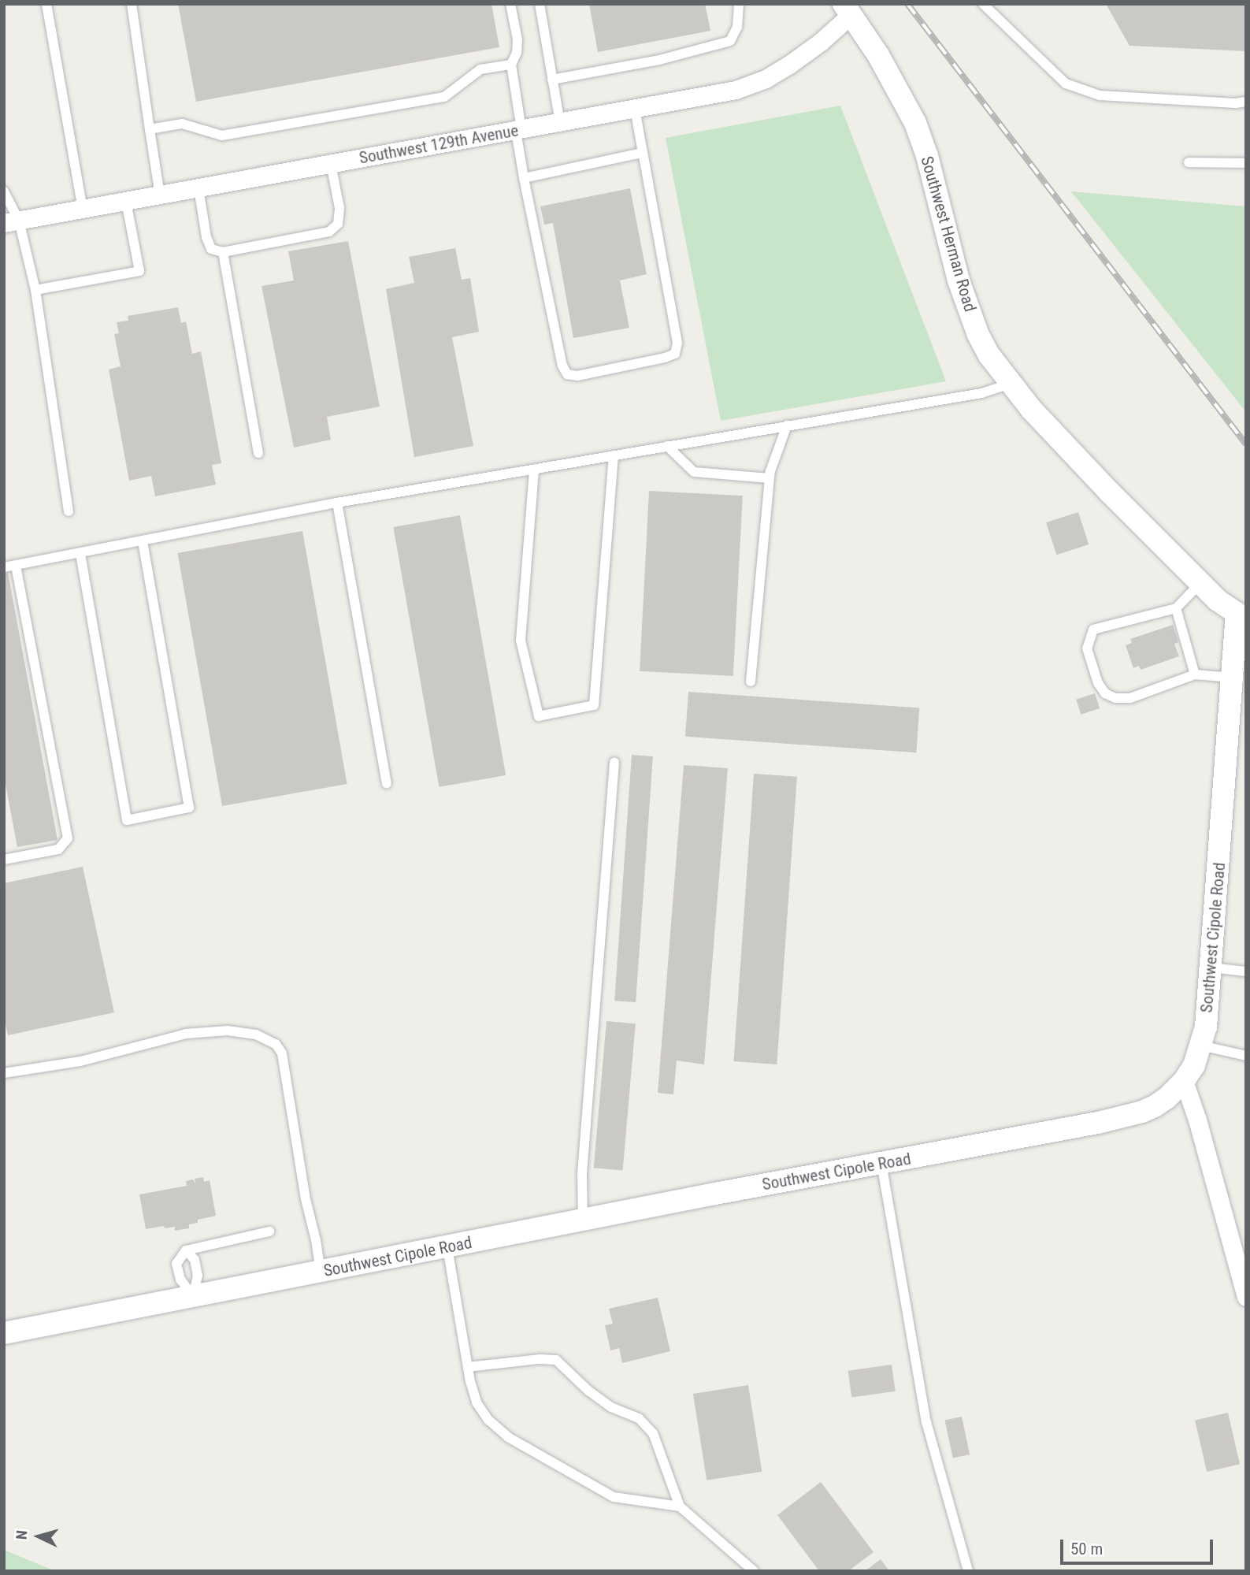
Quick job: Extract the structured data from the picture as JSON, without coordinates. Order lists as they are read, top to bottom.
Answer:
{
  "streets": {
    "street": ["Southwest 129th Avenue", "Southwest Herman Road", "Southwest Cipole Road"]
  },
  "crossings": [
    ["Southwest 129th Avenue", "Southwest Herman Road"],
    ["Southwest Herman Road", "Southwest Cipole Road"]
  ],
  "scale_bar": "50 m",
  "north": "left"
}
